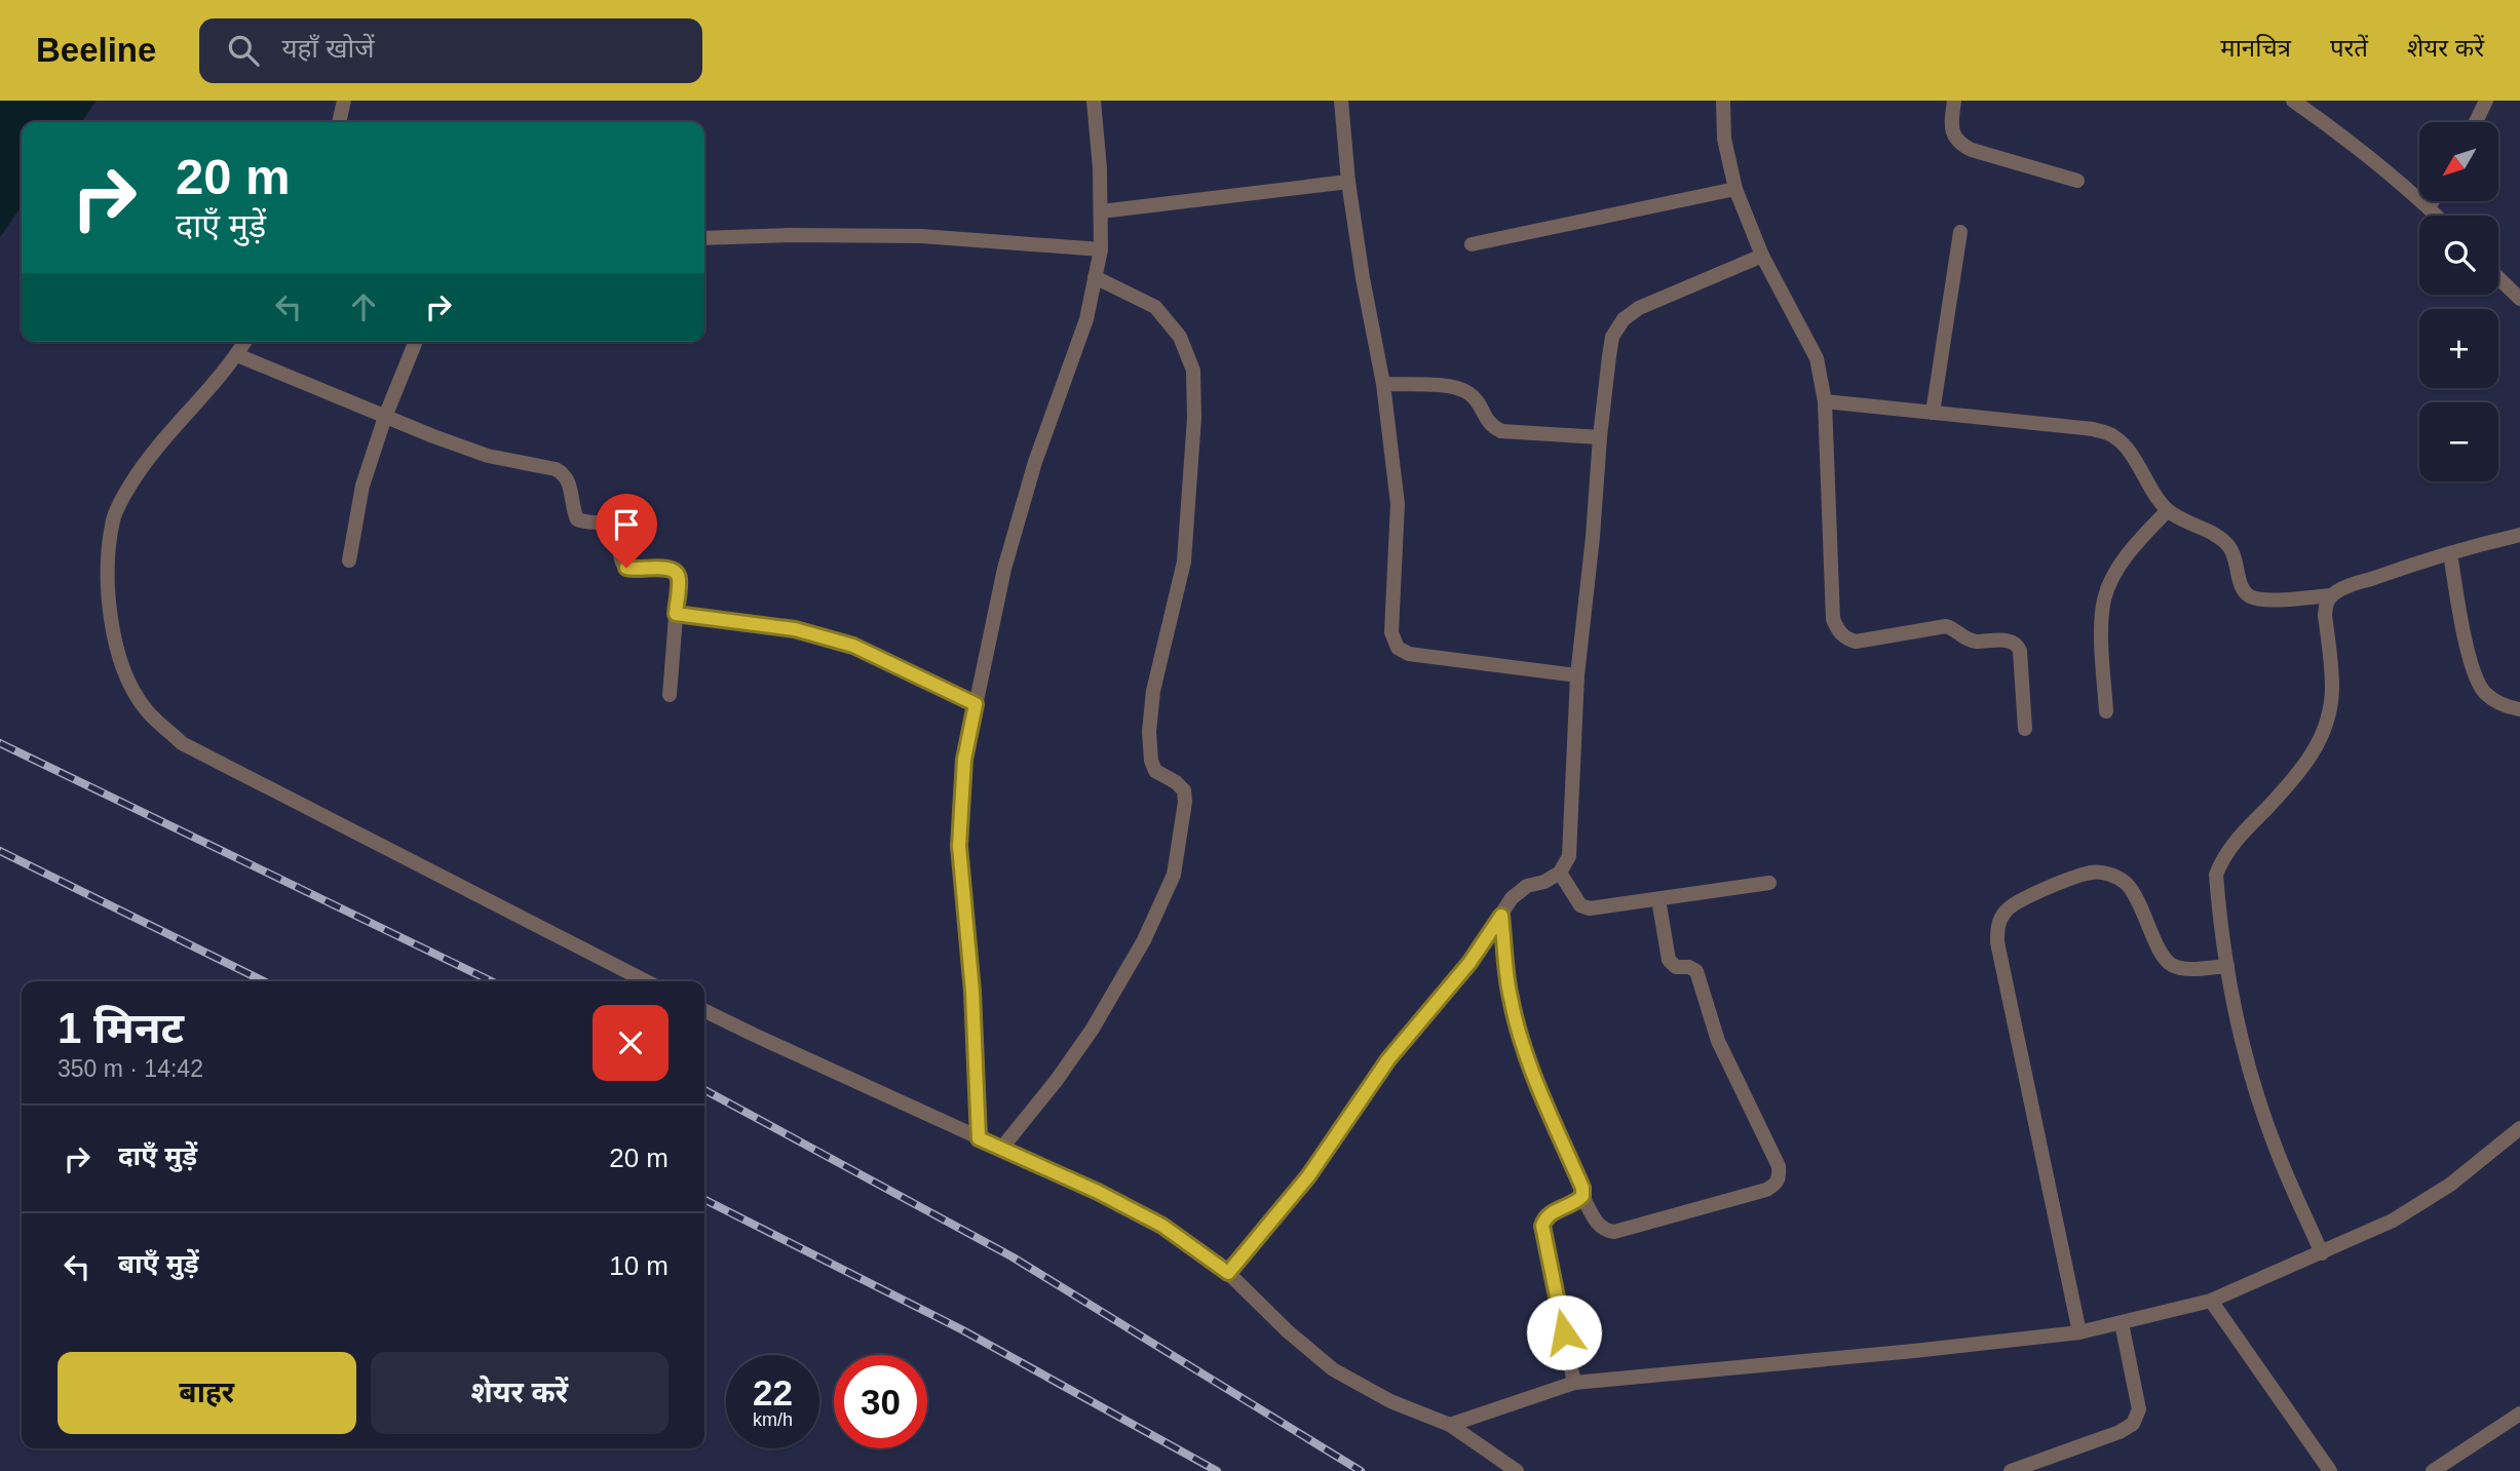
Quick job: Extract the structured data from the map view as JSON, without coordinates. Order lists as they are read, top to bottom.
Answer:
{
  "north": "bottom left",
  "page": {
    "header": "Beeline",
    "search": "यहाँ खोजें",
    "nav": ["मानचित्र", "परतें", "शेयर करें"],
    "map_buttons": ["+", "−"],
    "turn": ["20 m", "दाएँ मुड़ें"],
    "heading": ["1 मिनट", "350 m · 14:42"],
    "list": [
      {
        "name": "दाएँ मुड़ें",
        "value": "20 m"
      },
      {
        "name": "बाएँ मुड़ें",
        "value": "10 m"
      }
    ],
    "buttons": ["बाहर", "शेयर करें"],
    "speed": "22 km/h",
    "limit": "30"
  }
}
